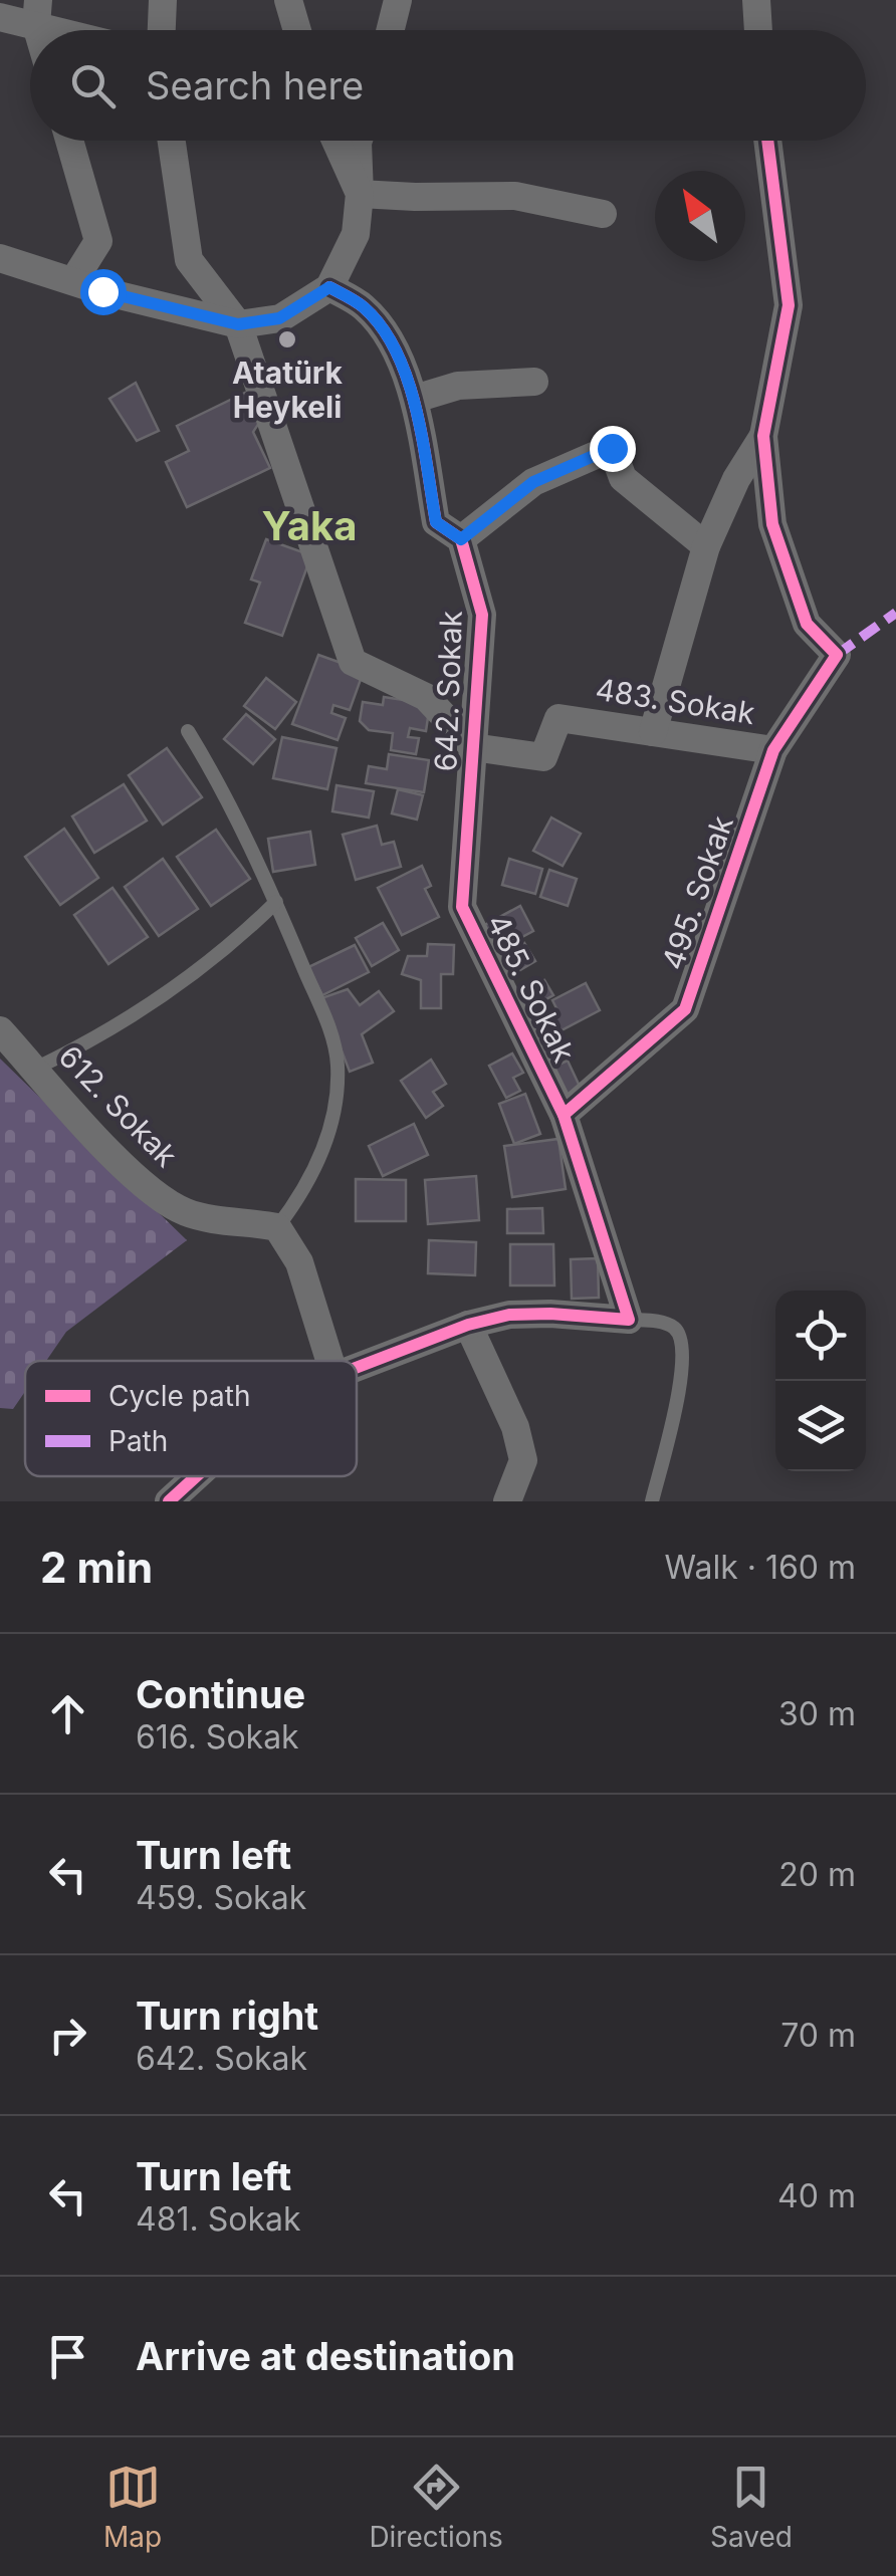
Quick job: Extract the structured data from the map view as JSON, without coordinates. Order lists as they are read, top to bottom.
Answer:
{
  "streets": {
    "street": [
      "642. Sokak",
      "483. Sokak",
      "495. Sokak",
      "485. Sokak",
      "612. Sokak"
    ]
  },
  "crossings": [
    ["642. Sokak", "483. Sokak"],
    ["642. Sokak", "485. Sokak"],
    ["483. Sokak", "495. Sokak"],
    ["495. Sokak", "485. Sokak"]
  ],
  "districts": ["Yaka"],
  "places": ["Atatürk Heykeli"],
  "legend": ["Cycle path", "Path"],
  "north": "top left",
  "page": {
    "search": "Search here",
    "heading": ["2 min", "Walk · 160 m"],
    "list": [
      ["Continue", "616. Sokak", "30 m"],
      ["Turn left", "459. Sokak", "20 m"],
      ["Turn right", "642. Sokak", "70 m"],
      ["Turn left", "481. Sokak", "40 m"],
      "Arrive at destination"
    ],
    "nav": ["Map", "Directions", "Saved"]
  }
}
